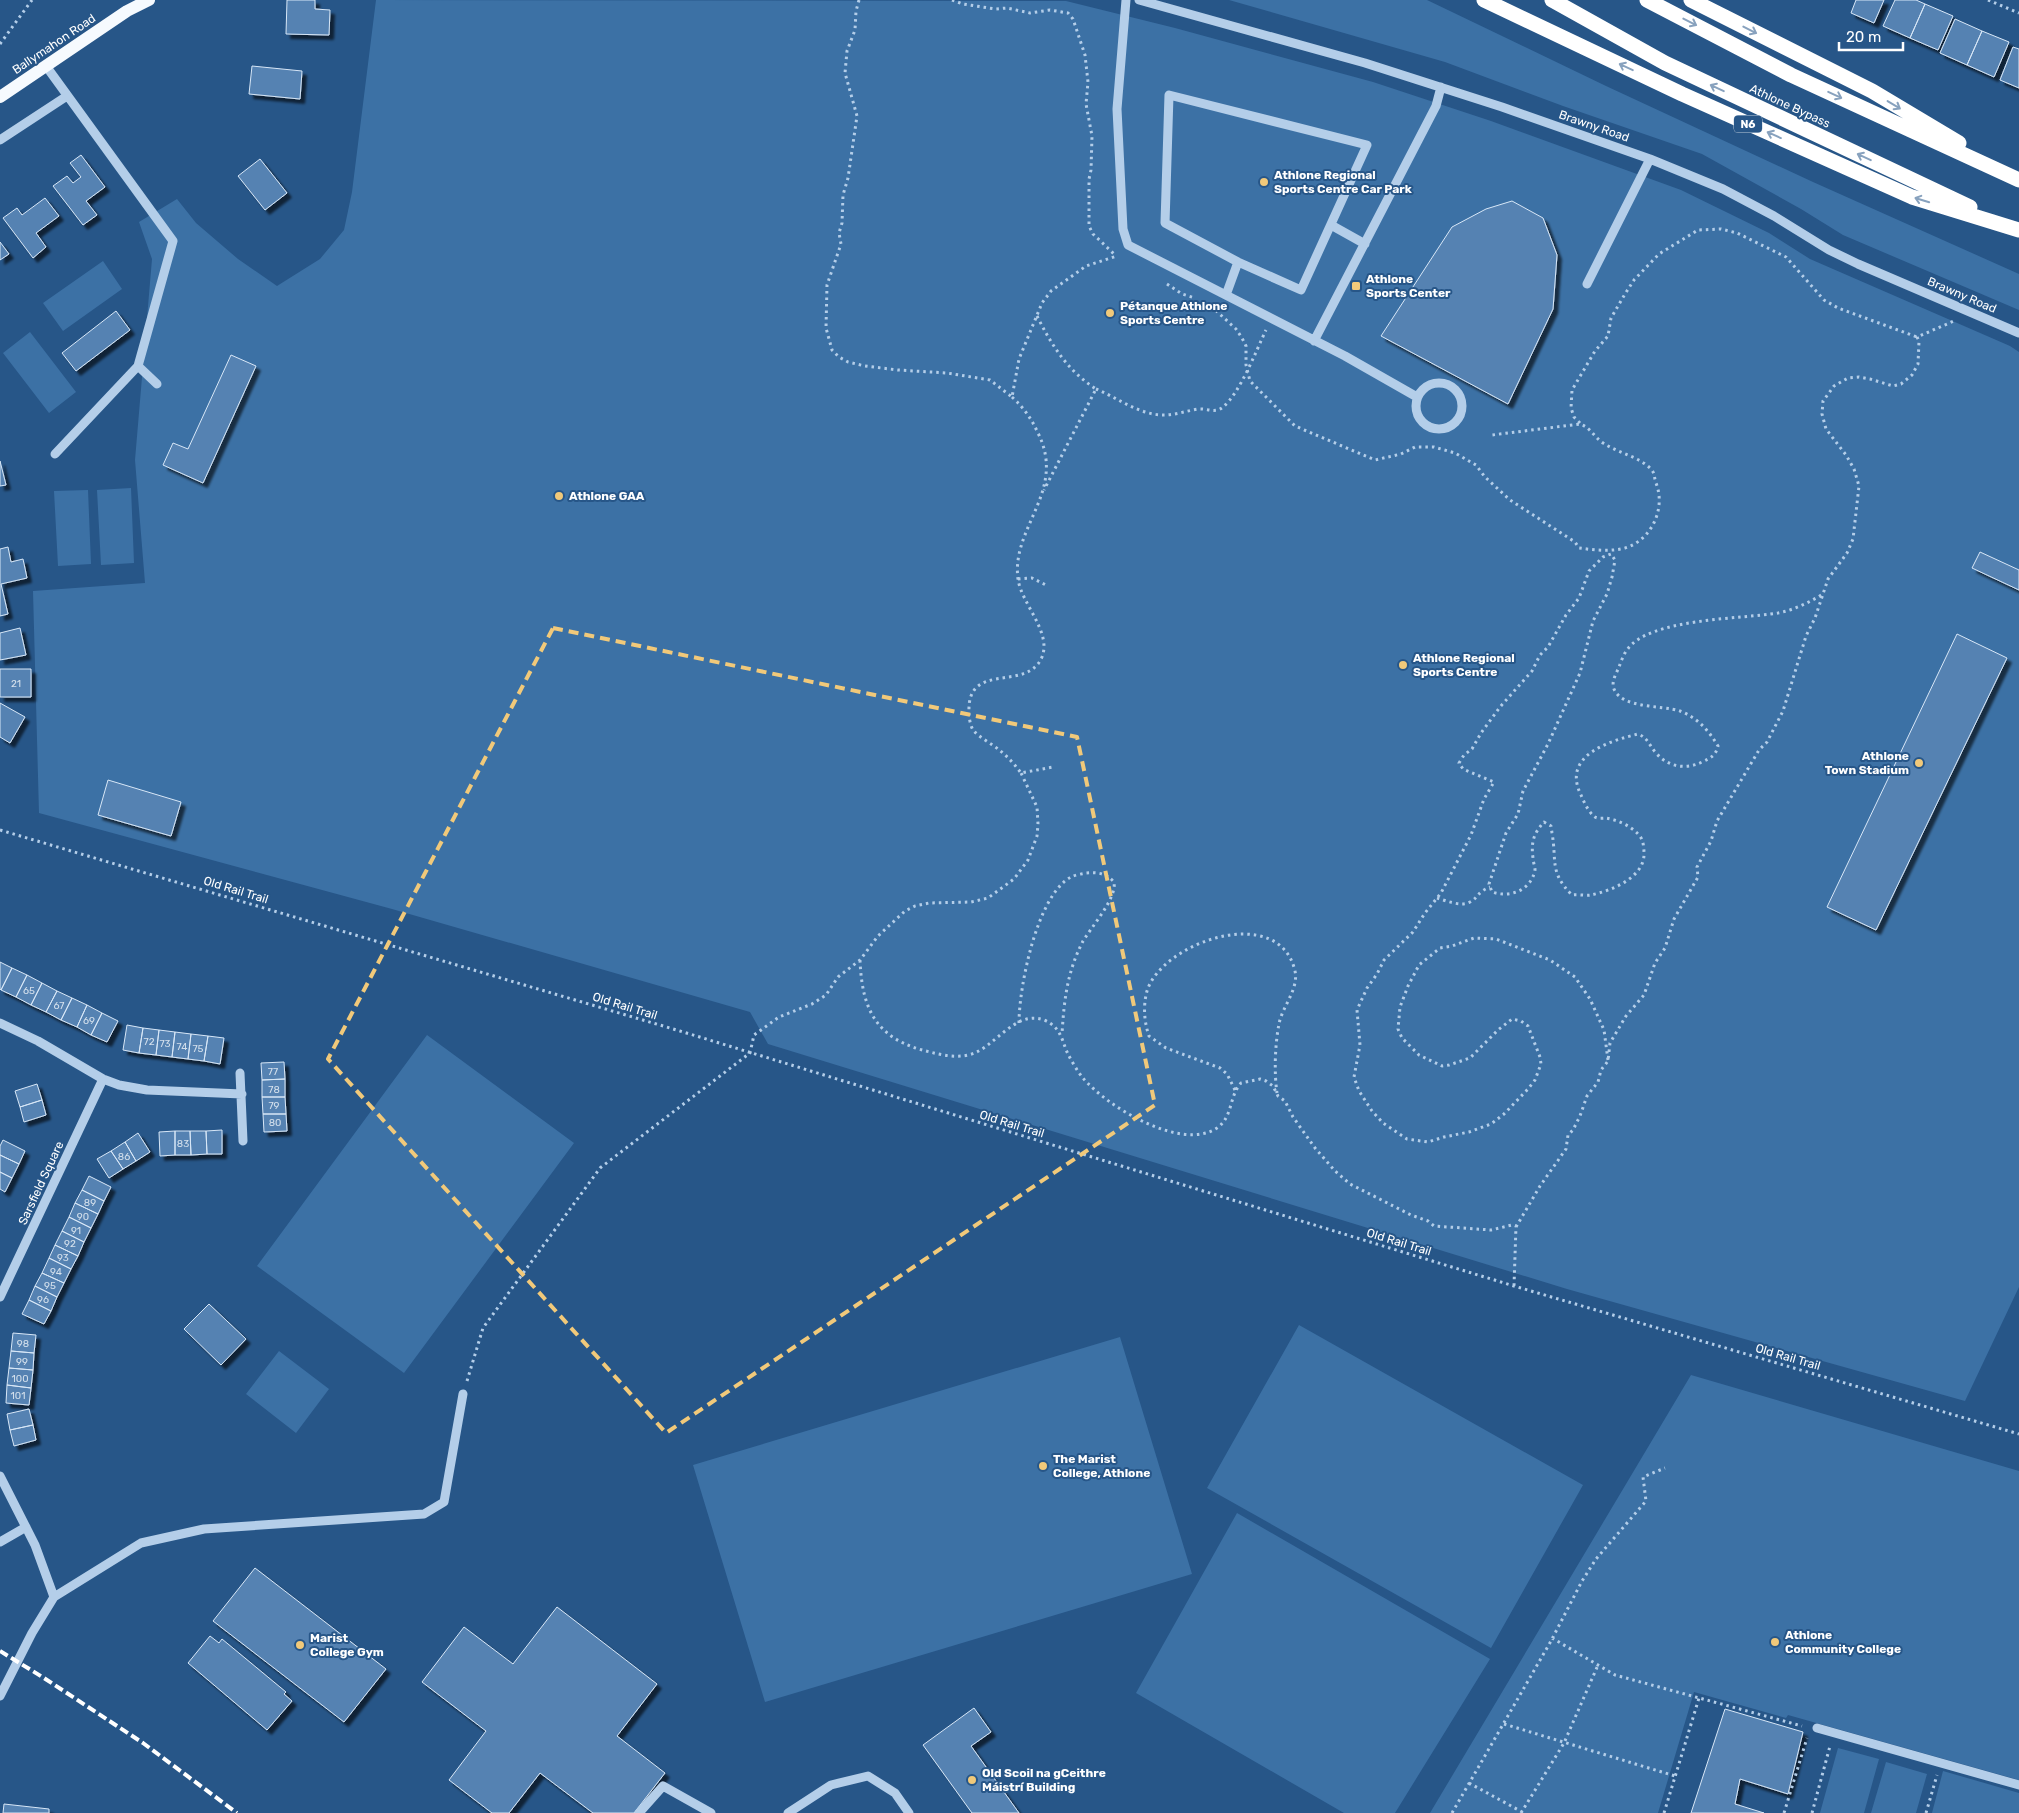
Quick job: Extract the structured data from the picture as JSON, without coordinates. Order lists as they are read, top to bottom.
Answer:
{
  "streets": {
    "highway": ["Athlone Bypass", "N6"],
    "main road": ["Ballymahon Road"],
    "street": ["Brawny Road", "Sarsfield Square"],
    "path": ["Old Rail Trail"]
  },
  "crossings": [
    ["Athlone Bypass", "N6"]
  ],
  "places": {
    "other": [
      "Athlone Regional Sports Centre Car Park",
      "Pétanque Athlone Sports Centre",
      "Athlone GAA",
      "Athlone Regional Sports Centre",
      "Athlone Town Stadium",
      "The Marist College, Athlone",
      "Athlone Community College",
      "Marist College Gym",
      "Old Scoil na gCeithre Máistrí Building"
    ],
    "transit": ["Athlone Sports Center"]
  },
  "house_numbers": [
    "21",
    "65",
    "67",
    "69",
    "72",
    "73",
    "74",
    "75",
    "77",
    "78",
    "79",
    "80",
    "83",
    "86",
    "89",
    "90",
    "91",
    "92",
    "93",
    "94",
    "95",
    "96",
    "98",
    "99",
    "100",
    "101"
  ],
  "scale_bar": "20 m"
}
